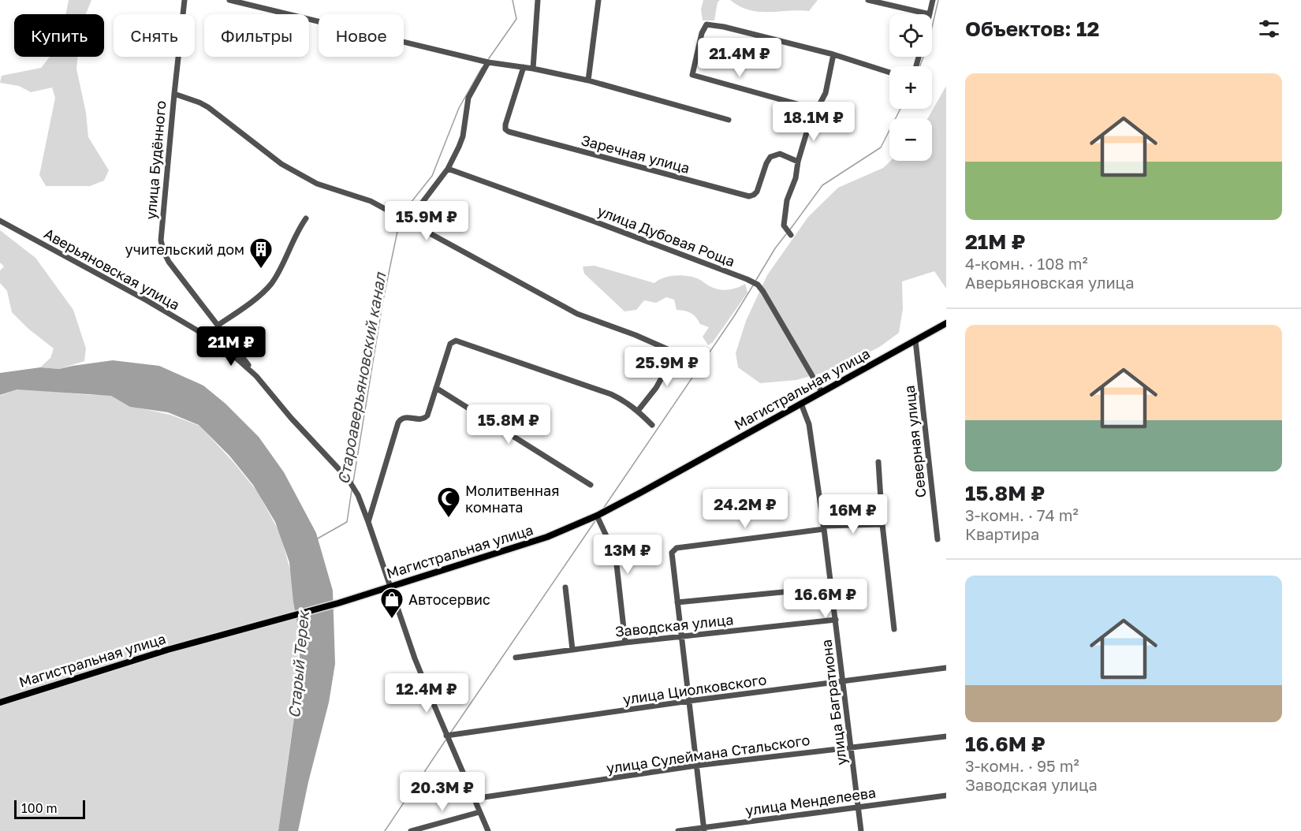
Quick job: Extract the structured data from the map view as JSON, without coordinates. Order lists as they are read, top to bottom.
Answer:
{
  "streets": {
    "main road": ["Магистральная улица"],
    "street": [
      "Заречная улица",
      "улица Будённого",
      "улица Дубовая Роща",
      "Аверьяновская улица",
      "Северная улица",
      "Заводская улица",
      "улица Циолковского",
      "улица Багратиона",
      "улица Сулеймана Стальского",
      "улица Менделеева"
    ]
  },
  "crossings": [
    ["улица Будённого", "Аверьяновская улица"],
    ["улица Дубовая Роща", "Магистральная улица"],
    ["Аверьяновская улица", "Магистральная улица"],
    ["Аверьяновская улица", "улица Циолковского"],
    ["Аверьяновская улица", "улица Сулеймана Стальского"],
    ["Магистральная улица", "Северная улица"],
    ["Магистральная улица", "улица Багратиона"],
    ["Заводская улица", "улица Багратиона"],
    ["улица Циолковского", "улица Багратиона"],
    ["улица Багратиона", "улица Сулеймана Стальского"],
    ["улица Багратиона", "улица Менделеева"]
  ],
  "water": ["Староаверьяновский канал", "Старый Терек"],
  "places": {
    "building": ["учительский дом"],
    "mosque": ["Молитвенная комната"],
    "shop": ["Автосервис"]
  },
  "scale_bar": "100 m",
  "page": {
    "heading": "Объектов: 12",
    "map_buttons": ["+", "−"],
    "chip": [
      "Купить",
      "Снять",
      "Фильтры",
      "Новое"
    ],
    "price": [
      "21.4M ₽",
      "18.1M ₽",
      "15.9M ₽",
      "21M ₽",
      "25.9M ₽",
      "15.8M ₽",
      "24.2M ₽",
      "16M ₽",
      "13M ₽",
      "16.6M ₽",
      "12.4M ₽",
      "20.3M ₽"
    ],
    "list": [
      {
        "name": "21M ₽",
        "note": "4-комн. · 108 m² · Аверьяновская улица"
      },
      {
        "name": "15.8M ₽",
        "note": "3-комн. · 74 m² · Квартира"
      },
      {
        "name": "16.6M ₽",
        "note": "3-комн. · 95 m² · Заводская улица"
      }
    ],
    "scale": "100 m"
  }
}
